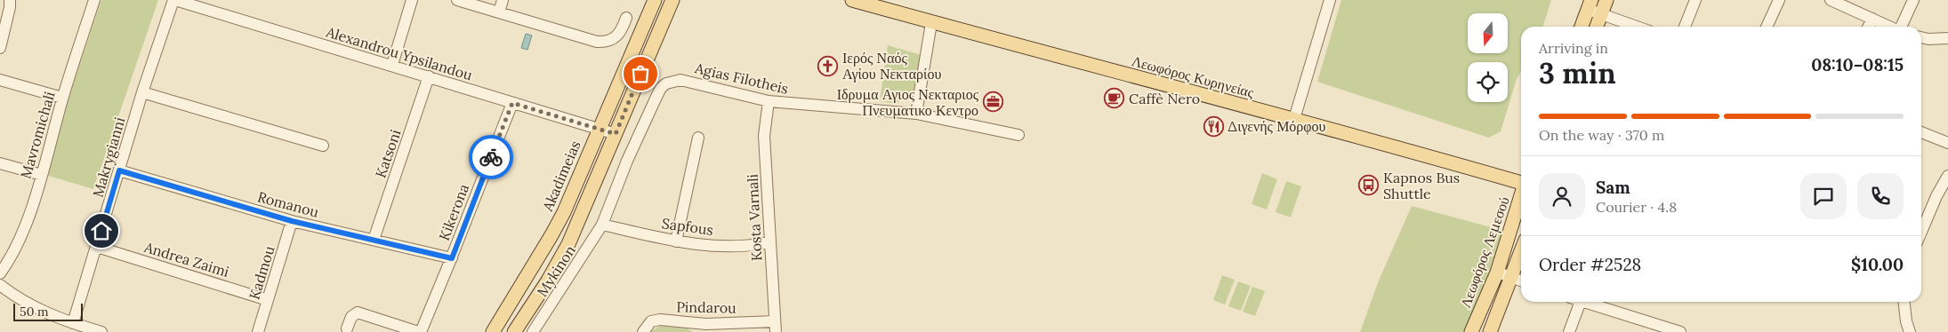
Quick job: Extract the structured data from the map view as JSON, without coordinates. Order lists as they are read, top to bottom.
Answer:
{
  "streets": {
    "main road": ["Λεωφόρος Κυρηνείας", "Akadimeias", "Λεωφόρος Λεμεσού"],
    "street": [
      "Alexandrou Ypsilandou",
      "Agias Filotheis",
      "Mavromichali",
      "Katsoni",
      "Makrygianni",
      "Romanou",
      "Kikerona",
      "Kosta Varnali",
      "Sapfous",
      "Andrea Zaimi",
      "Mykinon",
      "Kadmou",
      "Pindarou"
    ]
  },
  "crossings": [
    ["Alexandrou Ypsilandou", "Katsoni"],
    ["Alexandrou Ypsilandou", "Makrygianni"],
    ["Alexandrou Ypsilandou", "Akadimeias"],
    ["Alexandrou Ypsilandou", "Kikerona"],
    ["Agias Filotheis", "Kosta Varnali"],
    ["Agias Filotheis", "Sapfous"],
    ["Agias Filotheis", "Mykinon"],
    ["Katsoni", "Romanou"],
    ["Makrygianni", "Romanou"],
    ["Makrygianni", "Andrea Zaimi"],
    ["Romanou", "Kikerona"],
    ["Romanou", "Kadmou"],
    ["Kosta Varnali", "Sapfous"],
    ["Kosta Varnali", "Pindarou"],
    ["Sapfous", "Mykinon"],
    ["Andrea Zaimi", "Kadmou"]
  ],
  "places": {
    "church": ["Ιερός Ναός Αγίου Νεκταρίου"],
    "cafe": ["Caffè Nero"],
    "office": ["Ιδρυμα Αγιος Νεκταριος Πνευματικο Κεντρο"],
    "restaurant": ["Διγενής Μόρφου"],
    "bus stop": ["Kapnos Bus Shuttle"]
  },
  "scale_bar": "50 m",
  "north": "bottom",
  "page": {
    "heading": ["3 min", "Arriving in", "08:10–08:15"],
    "panel": [
      "Sam",
      "Courier · 4.8",
      "Order #2528",
      "$10.00"
    ],
    "bar": "On the way · 370 m",
    "scale": "50 m"
  }
}
